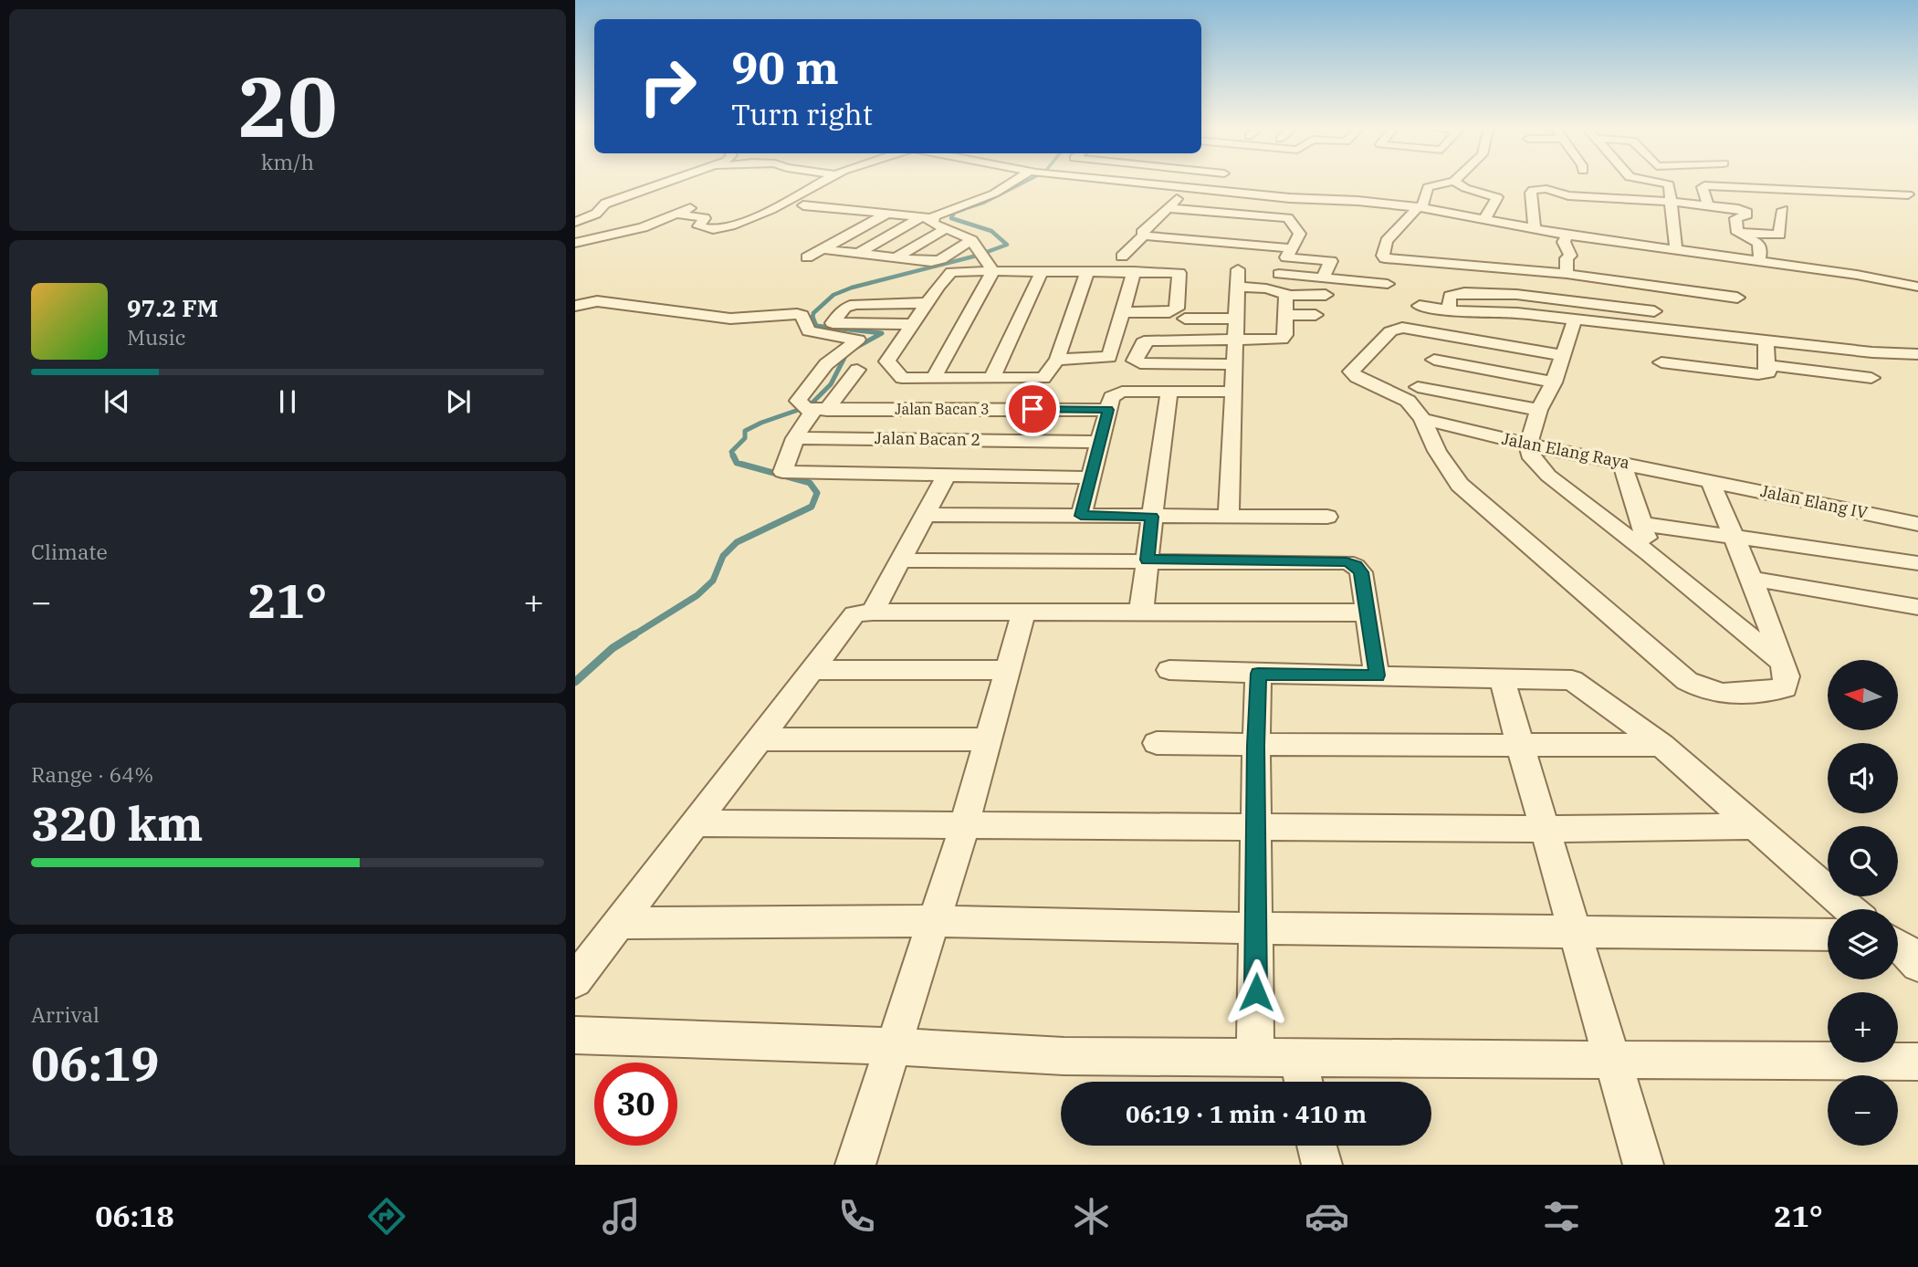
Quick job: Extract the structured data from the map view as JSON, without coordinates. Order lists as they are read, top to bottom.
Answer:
{
  "streets": {
    "street": [
      "Jalan Bacan 3",
      "Jalan Bacan 2",
      "Jalan Elang Raya",
      "Jalan Elang IV"
    ]
  },
  "crossings": [
    ["Jalan Elang Raya", "Jalan Elang IV"]
  ],
  "north": "left",
  "page": {
    "tile": [
      ["20", "km/h"],
      "Climate",
      ["Range · 64%", "320 km"],
      ["Arrival", "06:19"]
    ],
    "turn": ["90 m", "Turn right"],
    "song": ["97.2 FM", "Music"],
    "heat": ["−", "21°", "+"],
    "map_buttons": ["+", "−"],
    "limit": "30",
    "trip": "06:19 · 1 min · 410 m",
    "tabs": ["06:18", "21°"]
  }
}
